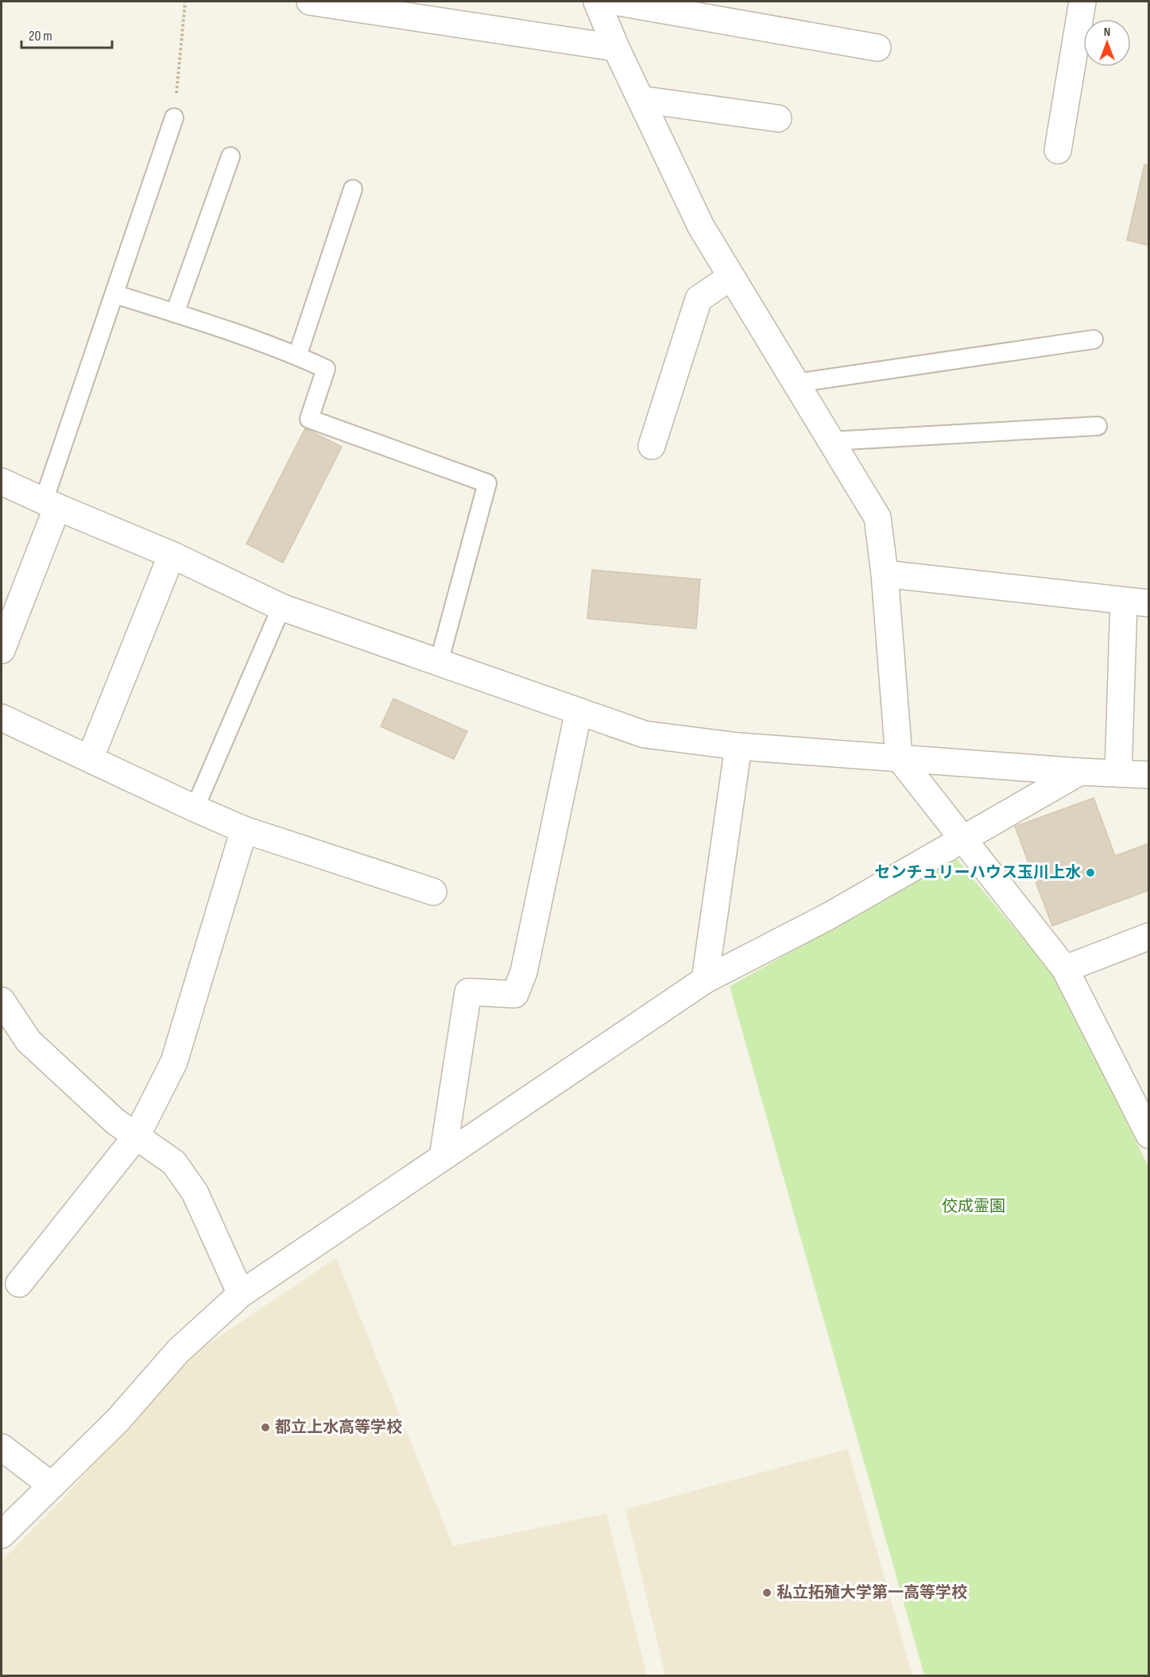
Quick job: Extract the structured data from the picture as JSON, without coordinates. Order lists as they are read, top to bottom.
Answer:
{
  "parks": ["佼成霊園"],
  "places": ["センチュリーハウス玉川上水", "都立上水高等学校", "私立拓殖大学第一高等学校"],
  "scale_bar": "20 m",
  "north": "top"
}
